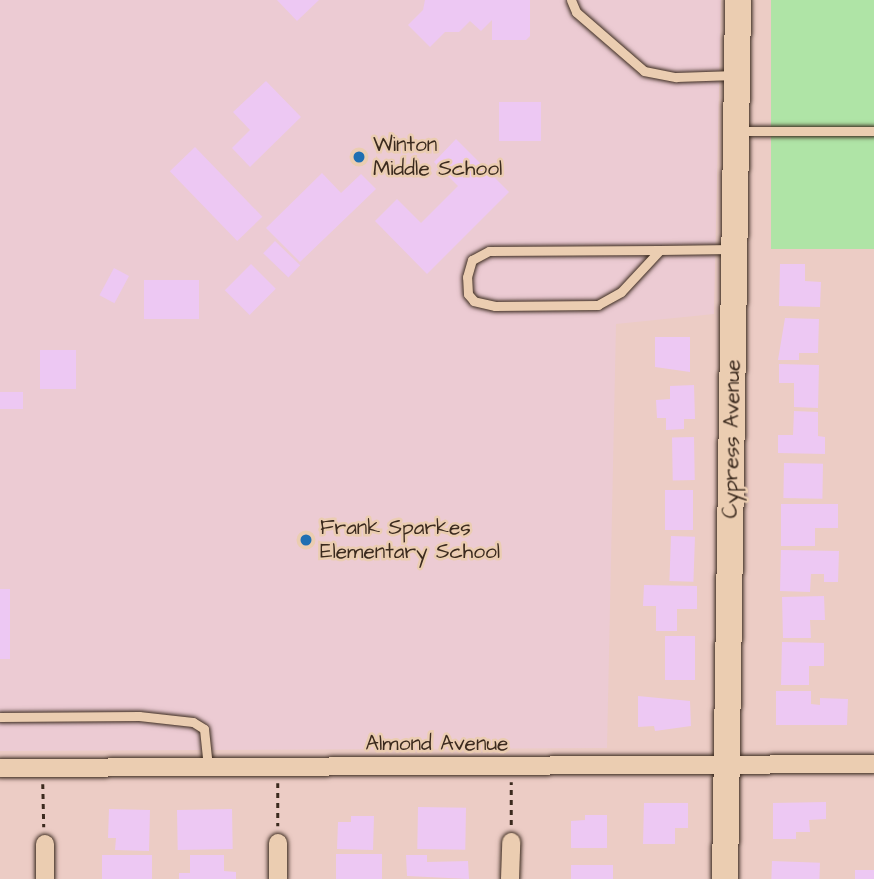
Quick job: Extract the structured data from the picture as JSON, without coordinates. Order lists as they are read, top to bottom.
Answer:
{
  "streets": {
    "street": ["Cypress Avenue", "Almond Avenue"]
  },
  "crossings": [
    ["Cypress Avenue", "Almond Avenue"]
  ],
  "places": ["Winton Middle School", "Frank Sparkes Elementary School"]
}
